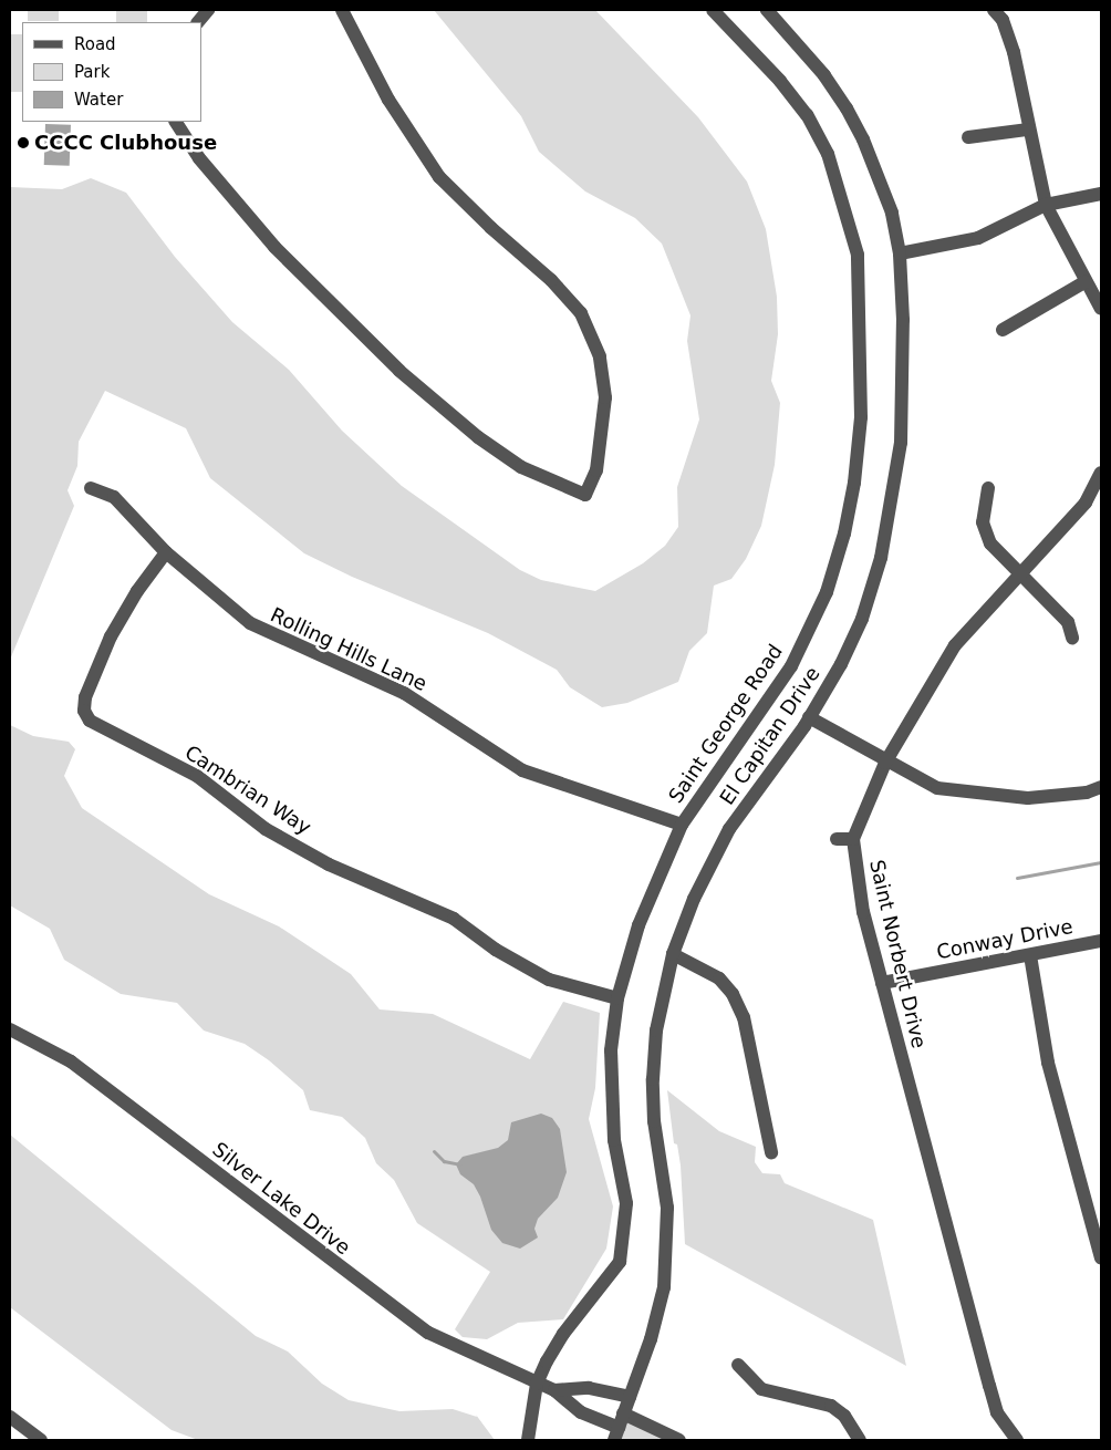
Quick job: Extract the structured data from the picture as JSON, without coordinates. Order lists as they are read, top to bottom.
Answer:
{
  "streets": {
    "street": [
      "Rolling Hills Lane",
      "Saint George Road",
      "El Capitan Drive",
      "Cambrian Way",
      "Conway Drive",
      "Saint Norbert Drive",
      "Silver Lake Drive"
    ]
  },
  "crossings": [
    ["Rolling Hills Lane", "Saint George Road"],
    ["Rolling Hills Lane", "Cambrian Way"],
    ["Saint George Road", "Cambrian Way"],
    ["Saint George Road", "Silver Lake Drive"],
    ["Conway Drive", "Saint Norbert Drive"]
  ],
  "places": ["CCCC Clubhouse"],
  "legend": ["Road", "Park", "Water"]
}
